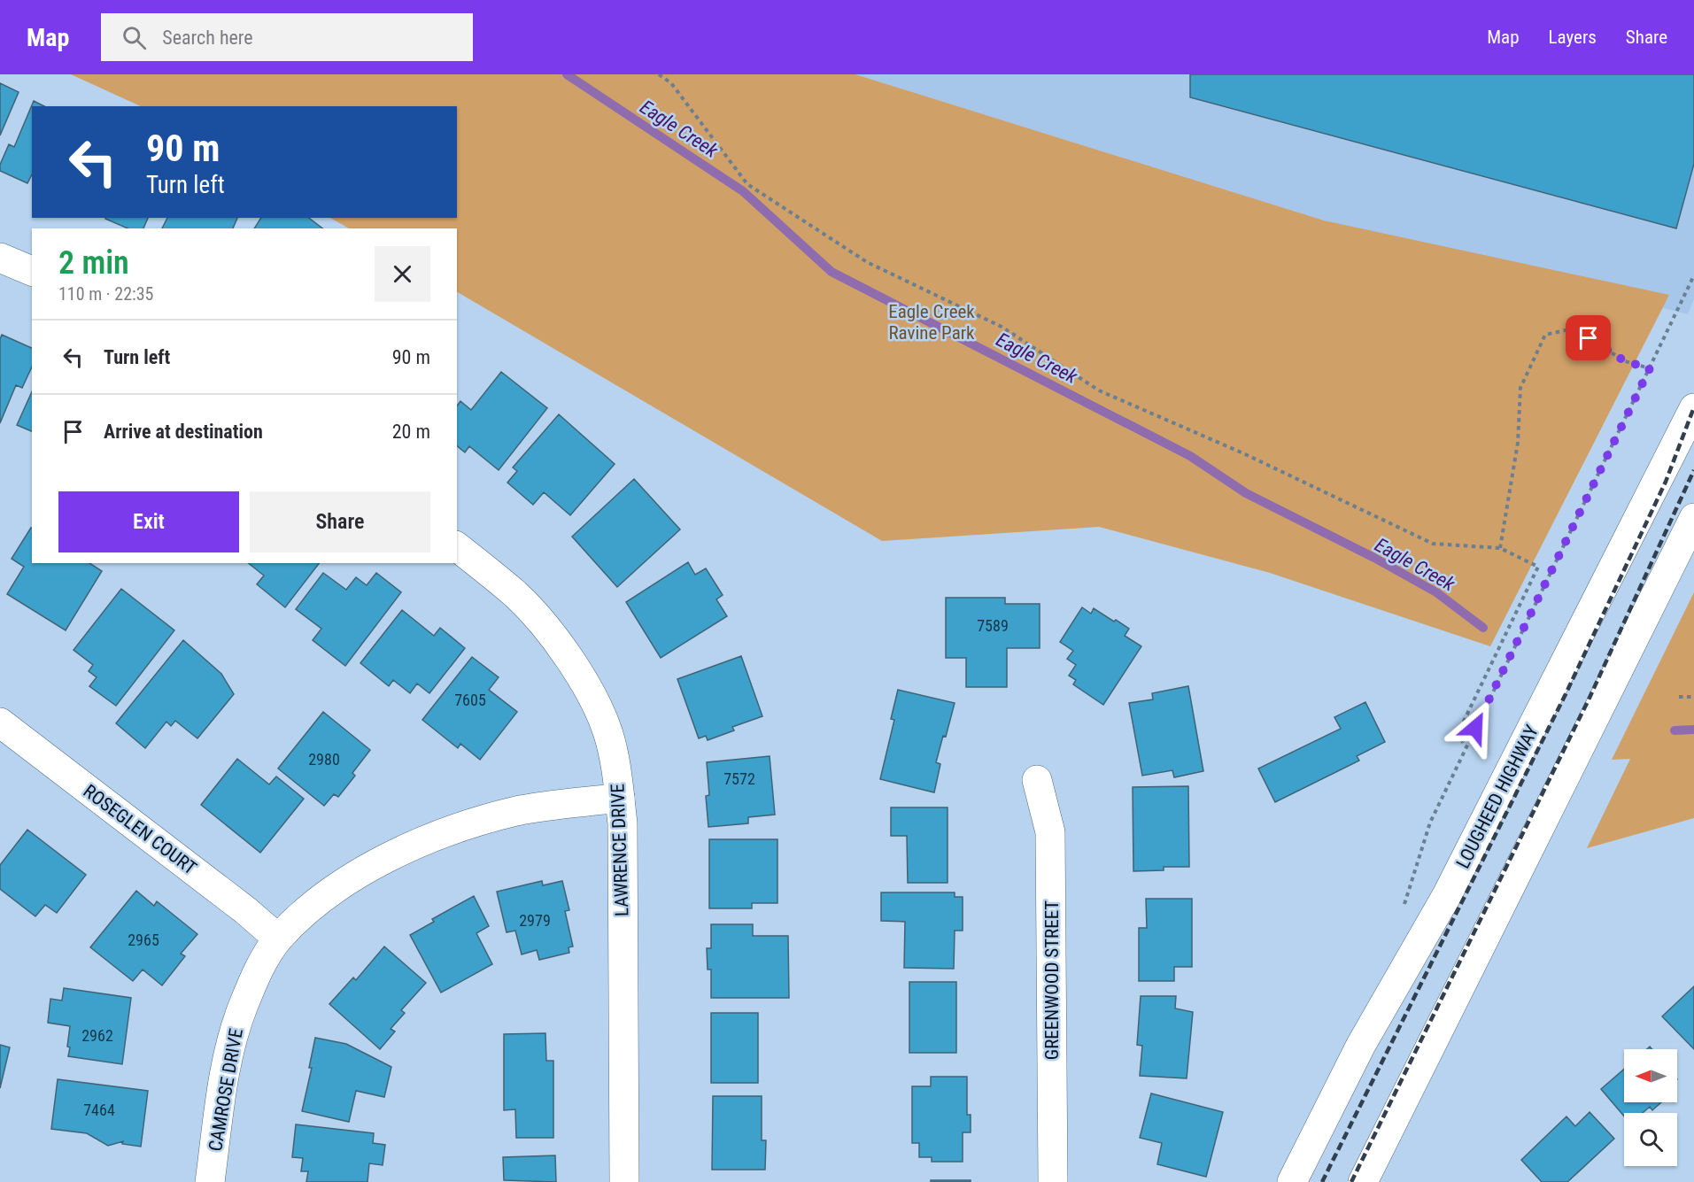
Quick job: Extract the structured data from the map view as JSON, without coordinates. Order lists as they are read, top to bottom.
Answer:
{
  "streets": {
    "street": [
      "LOUGHEED HIGHWAY",
      "ROSEGLEN COURT",
      "LAWRENCE DRIVE",
      "GREENWOOD STREET",
      "CAMROSE DRIVE"
    ]
  },
  "crossings": [
    ["ROSEGLEN COURT", "CAMROSE DRIVE"],
    ["LAWRENCE DRIVE", "CAMROSE DRIVE"]
  ],
  "water": ["Eagle Creek"],
  "parks": ["Eagle Creek Ravine Park"],
  "house_numbers": [
    "7589",
    "7605",
    "2980",
    "7572",
    "2979",
    "2965",
    "2962",
    "7464"
  ],
  "north": "left",
  "page": {
    "header": "Map",
    "search": "Search here",
    "nav": ["Map", "Layers", "Share"],
    "turn": ["90 m", "Turn left"],
    "heading": ["2 min", "110 m · 22:35"],
    "list": [
      {
        "name": "Turn left",
        "value": "90 m"
      },
      {
        "name": "Arrive at destination",
        "value": "20 m"
      }
    ],
    "buttons": ["Exit", "Share"]
  }
}
